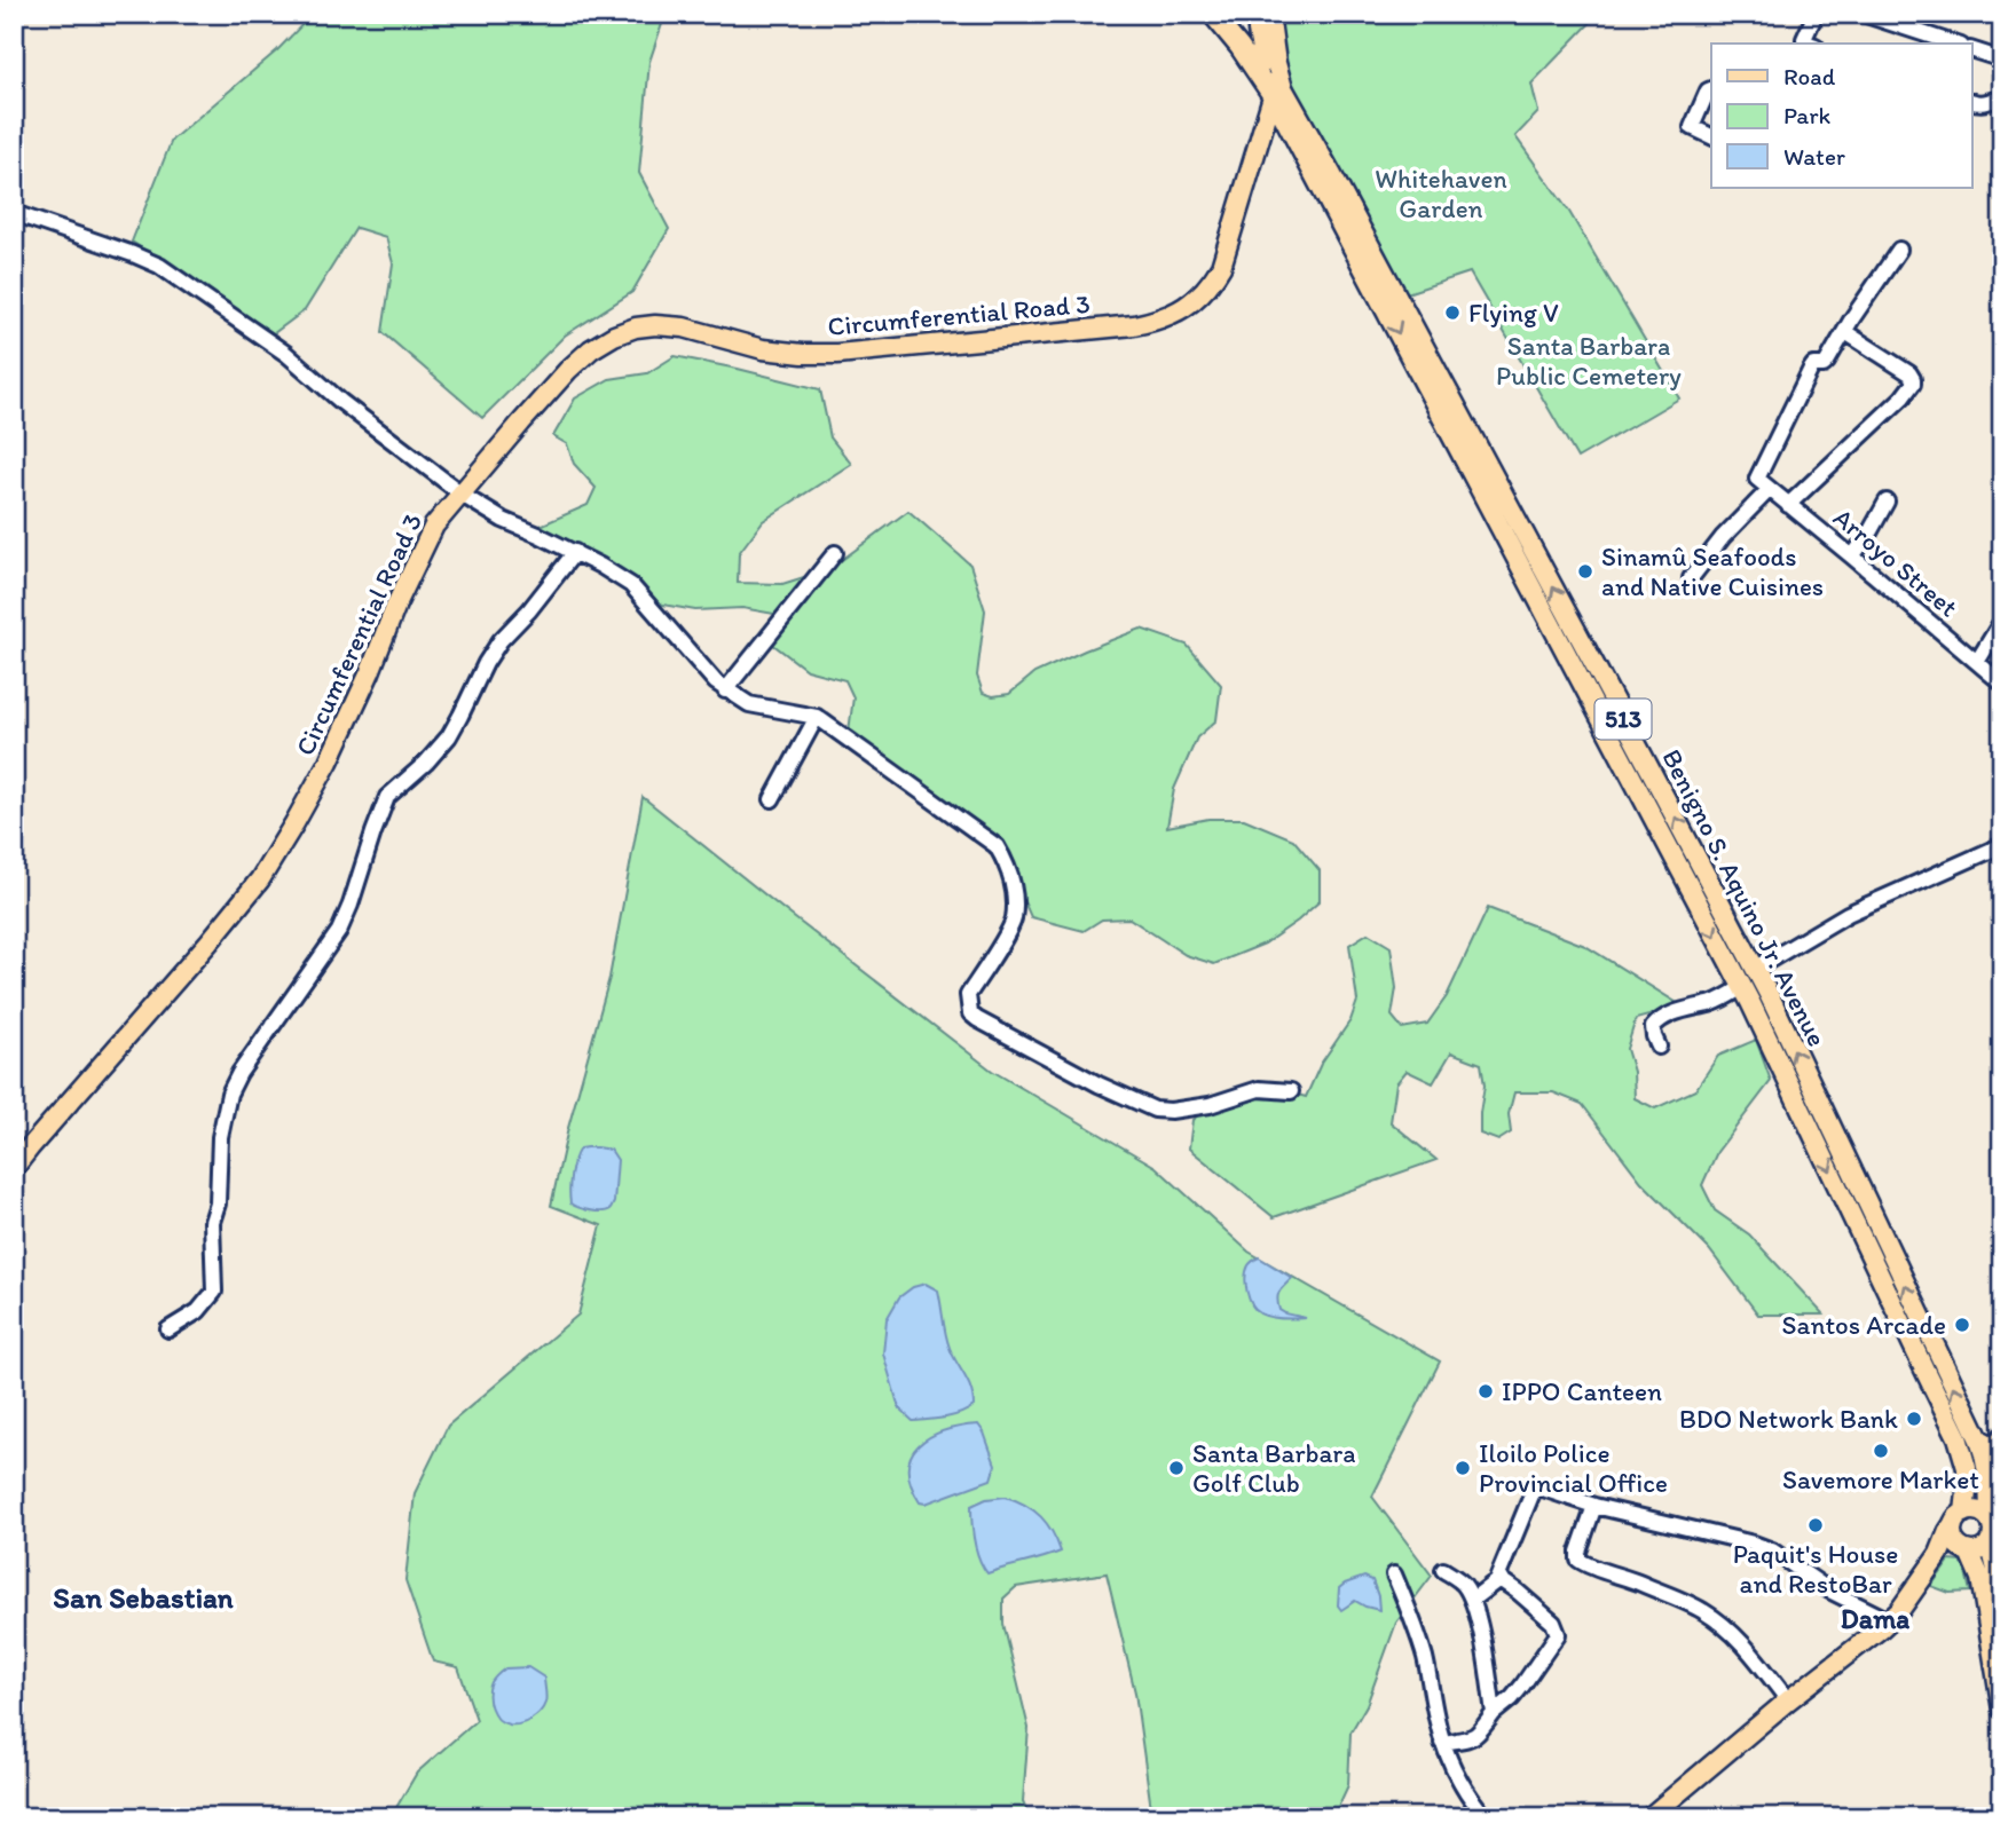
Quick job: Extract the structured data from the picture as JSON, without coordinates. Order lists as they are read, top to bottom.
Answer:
{
  "streets": {
    "main road": ["Circumferential Road 3", "513", "Benigno S. Aquino Jr. Avenue"],
    "street": ["Arroyo Street"]
  },
  "crossings": [
    ["Circumferential Road 3", "Benigno S. Aquino Jr. Avenue"]
  ],
  "districts": ["San Sebastian", "Dama"],
  "parks": ["Whitehaven Garden", "Santa Barbara Public Cemetery"],
  "places": [
    "Flying V",
    "Sinamû Seafoods and Native Cuisines",
    "Santos Arcade",
    "IPPO Canteen",
    "BDO Network Bank",
    "Savemore Market",
    "Santa Barbara Golf Club",
    "Iloilo Police Provincial Office",
    "Paquit's House and RestoBar"
  ],
  "legend": ["Road", "Park", "Water"]
}
